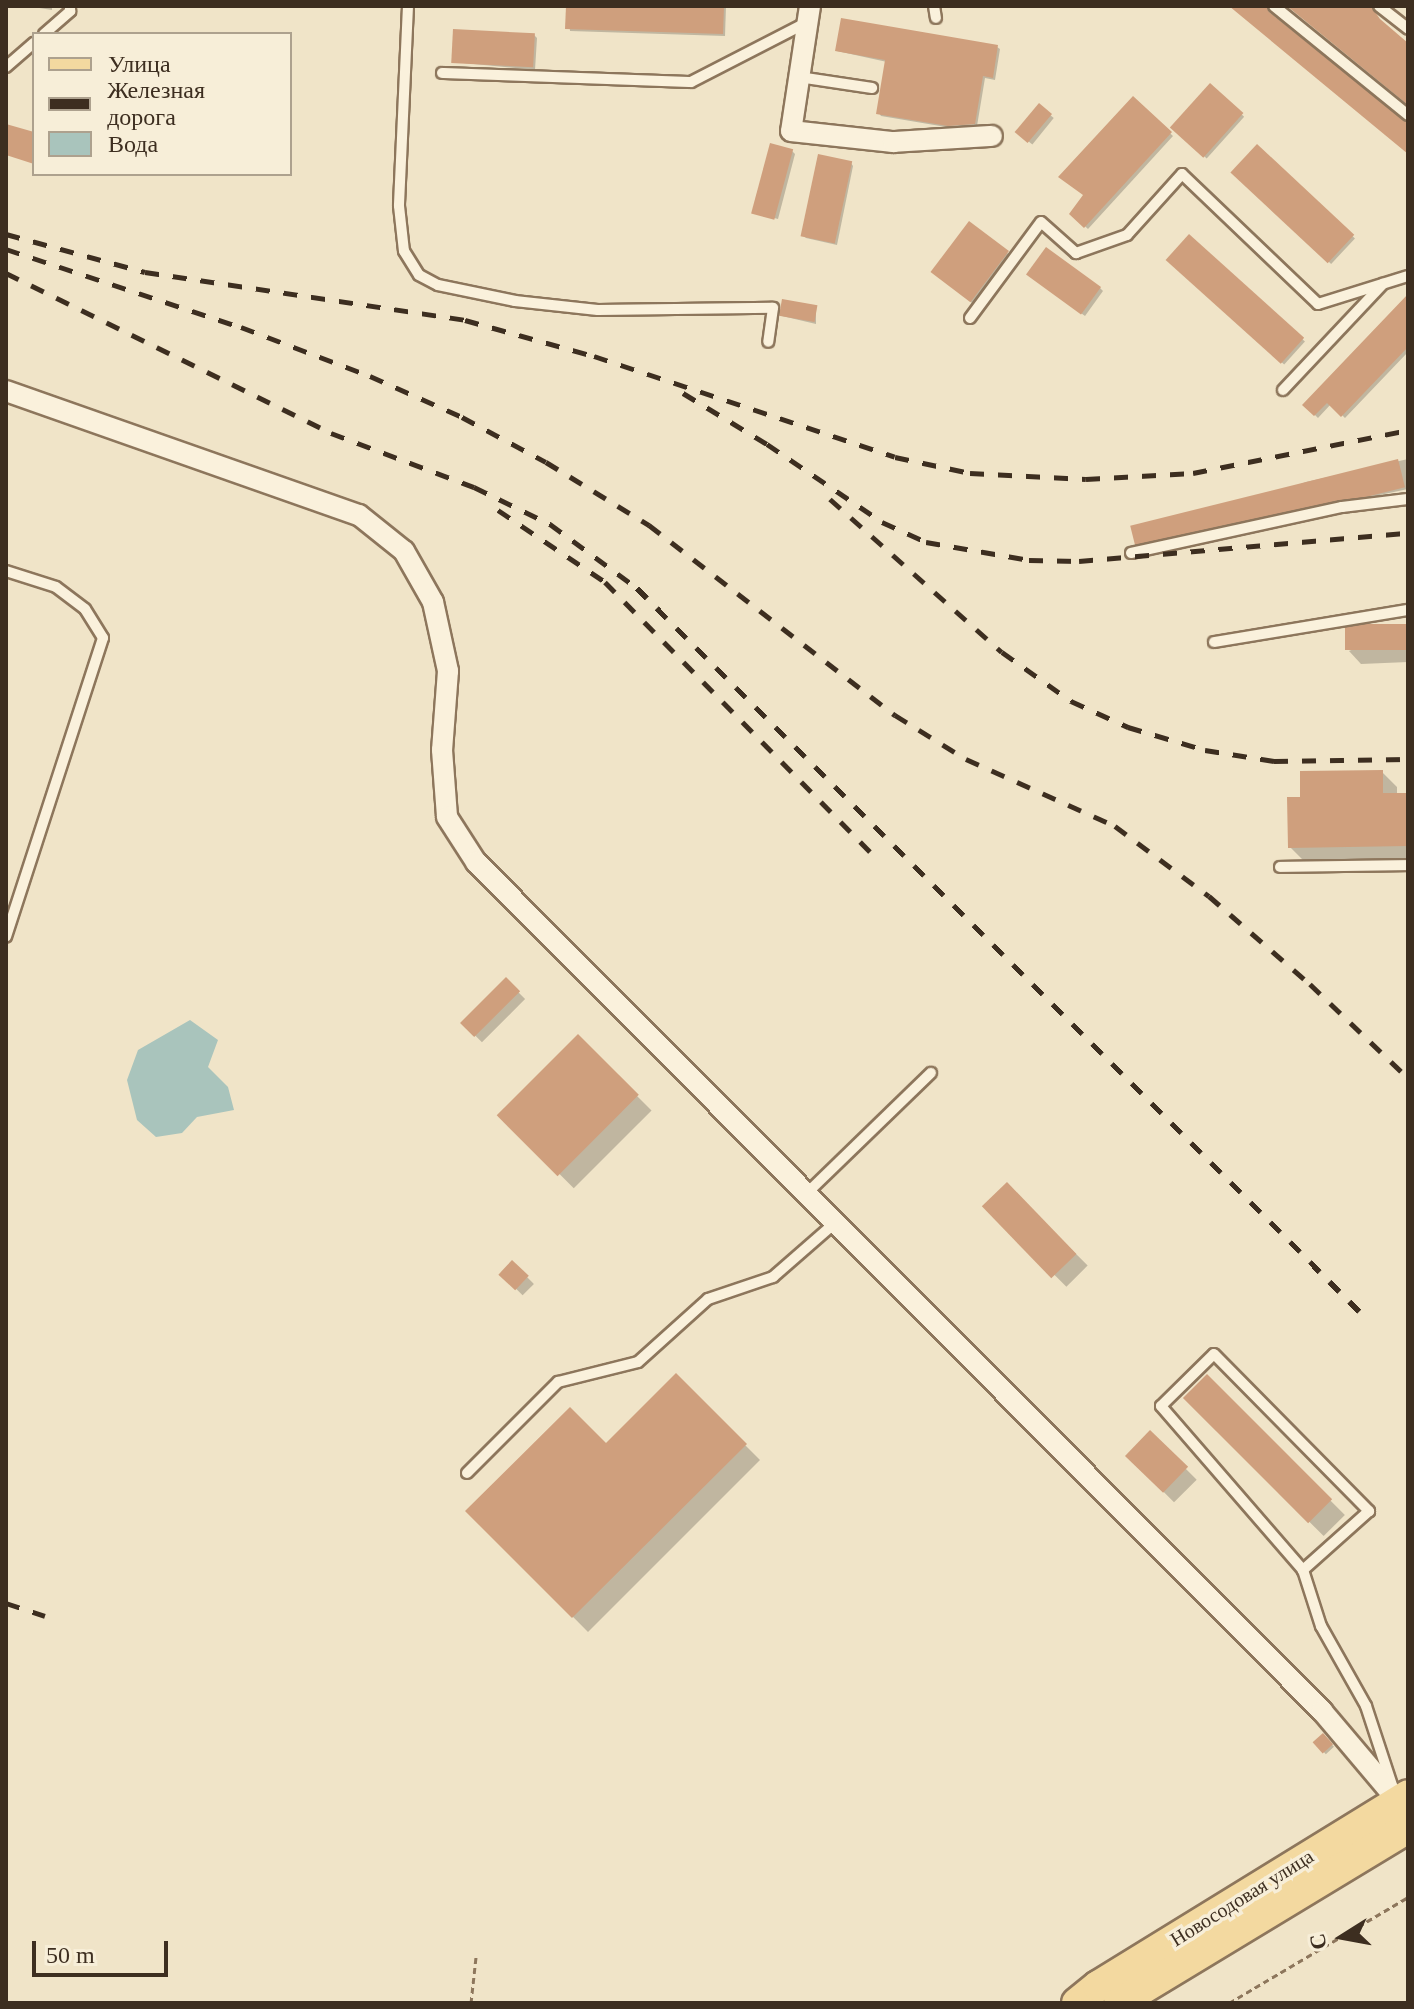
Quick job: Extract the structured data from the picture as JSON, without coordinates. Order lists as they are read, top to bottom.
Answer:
{
  "streets": {
    "main road": ["Новосодовая улица"]
  },
  "legend": ["Улица", "Железная дорога", "Вода"],
  "scale_bar": "50 m",
  "north": "left"
}
